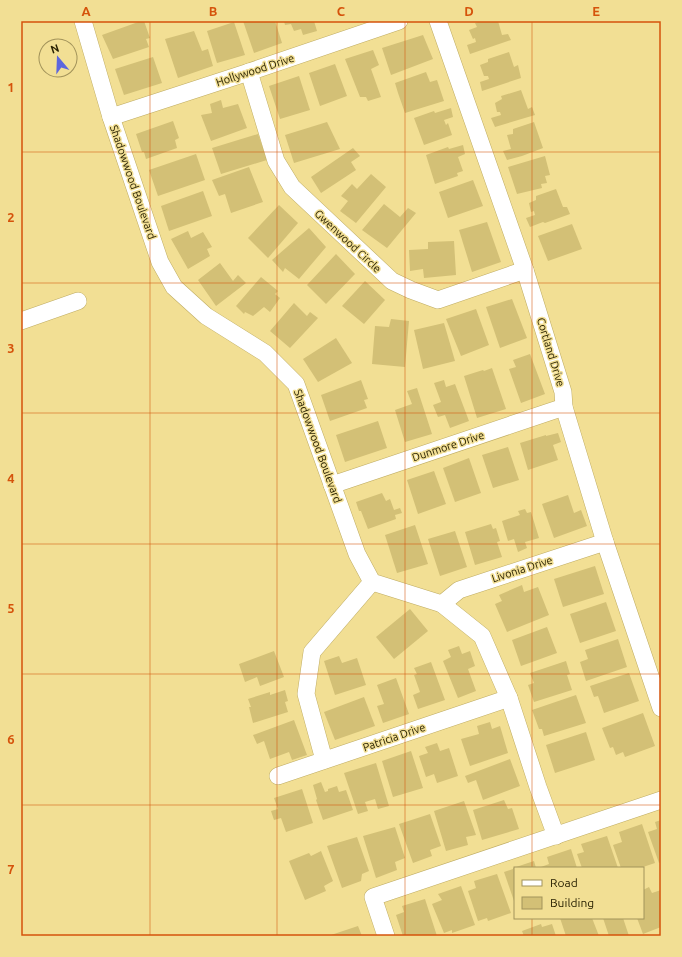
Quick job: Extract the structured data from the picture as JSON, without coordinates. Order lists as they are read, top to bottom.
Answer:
{
  "streets": {
    "street": [
      "Hollywood Drive",
      "Shadowwood Boulevard",
      "Gwenwood Circle",
      "Cortland Drive",
      "Dunmore Drive",
      "Livonia Drive",
      "Patricia Drive"
    ]
  },
  "crossings": [
    ["Hollywood Drive", "Shadowwood Boulevard"],
    ["Hollywood Drive", "Gwenwood Circle"],
    ["Shadowwood Boulevard", "Dunmore Drive"],
    ["Gwenwood Circle", "Cortland Drive"],
    ["Cortland Drive", "Dunmore Drive"],
    ["Cortland Drive", "Livonia Drive"]
  ],
  "legend": ["Road", "Building"],
  "north": "top",
  "grid": {
    "columns": [
      "A",
      "B",
      "C",
      "D",
      "E"
    ],
    "rows": [
      "1",
      "2",
      "3",
      "4",
      "5",
      "6",
      "7"
    ]
  }
}
